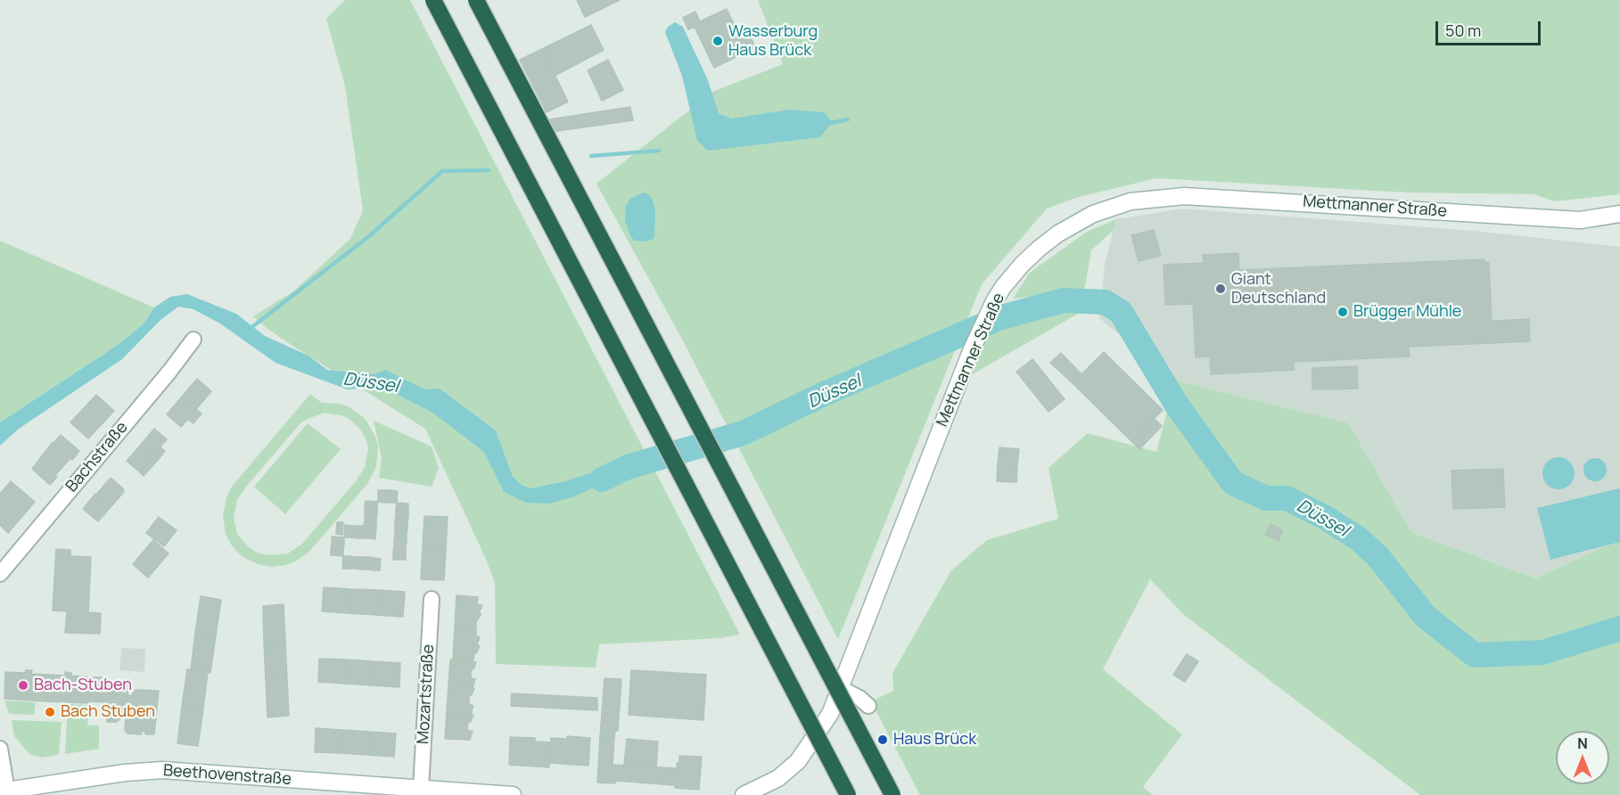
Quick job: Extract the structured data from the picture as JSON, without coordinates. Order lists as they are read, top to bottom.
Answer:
{
  "streets": {
    "main road": ["Mettmanner Straße", "Beethovenstraße"],
    "street": ["Bachstraße", "Mozartstraße"]
  },
  "crossings": [
    ["Mozartstraße", "Beethovenstraße"]
  ],
  "water": ["Düssel"],
  "places": [
    "Wasserburg Haus Brück",
    "Giant Deutschland",
    "Brügger Mühle",
    "Bach-Stuben",
    "Bach Stuben",
    "Haus Brück"
  ],
  "scale_bar": "50 m",
  "north": "top"
}
